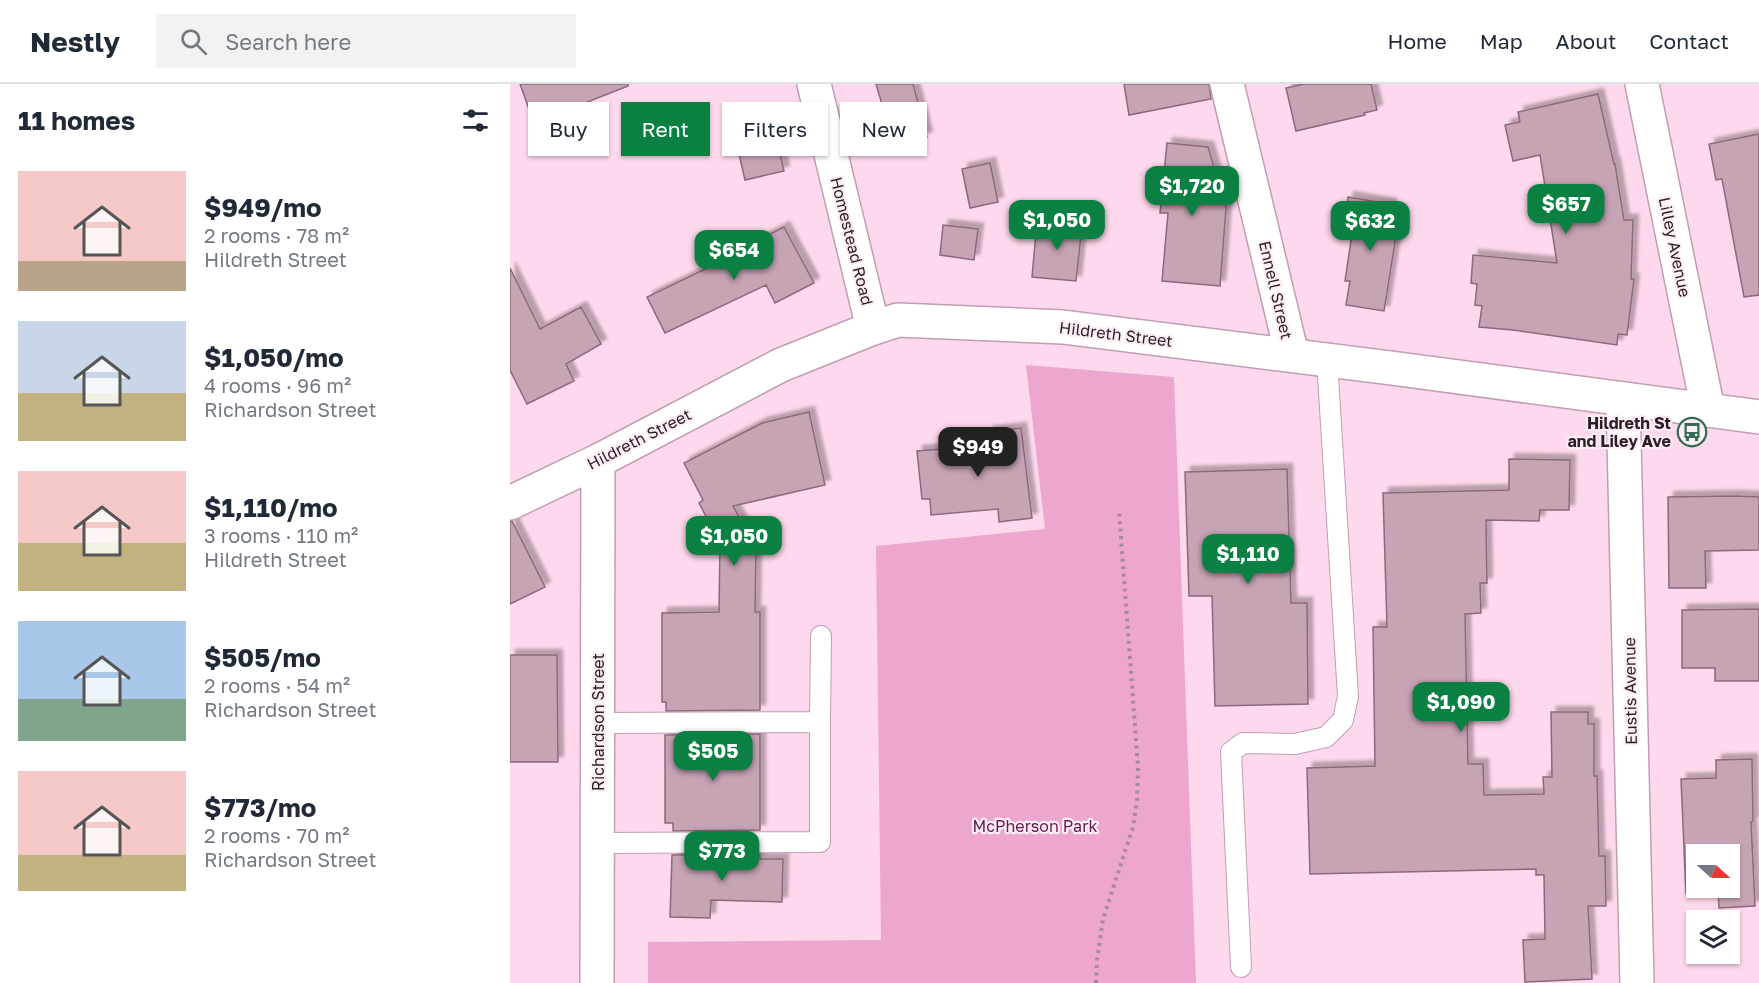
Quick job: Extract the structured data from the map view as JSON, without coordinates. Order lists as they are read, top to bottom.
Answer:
{
  "streets": {
    "street": [
      "Homestead Road",
      "Lilley Avenue",
      "Ennell Street",
      "Hildreth Street",
      "Eustis Avenue",
      "Richardson Street"
    ]
  },
  "crossings": [
    ["Homestead Road", "Hildreth Street"],
    ["Lilley Avenue", "Hildreth Street"],
    ["Ennell Street", "Hildreth Street"],
    ["Hildreth Street", "Eustis Avenue"],
    ["Hildreth Street", "Richardson Street"]
  ],
  "parks": ["McPherson Park"],
  "places": {
    "bus stop": ["Hildreth St and Liley Ave"]
  },
  "north": "right",
  "page": {
    "header": "Nestly",
    "search": "Search here",
    "nav": [
      "Home",
      "Map",
      "About",
      "Contact"
    ],
    "heading": "11 homes",
    "chip": [
      "Buy",
      "Rent",
      "Filters",
      "New"
    ],
    "list": [
      {
        "name": "$949/mo",
        "note": "2 rooms · 78 m² · Hildreth Street"
      },
      {
        "name": "$1,050/mo",
        "note": "4 rooms · 96 m² · Richardson Street"
      },
      {
        "name": "$1,110/mo",
        "note": "3 rooms · 110 m² · Hildreth Street"
      },
      {
        "name": "$505/mo",
        "note": "2 rooms · 54 m² · Richardson Street"
      },
      {
        "name": "$773/mo",
        "note": "2 rooms · 70 m² · Richardson Street"
      }
    ],
    "price": [
      "$1,720",
      "$657",
      "$1,050",
      "$632",
      "$654",
      "$949",
      "$1,050",
      "$1,110",
      "$1,090",
      "$505",
      "$773"
    ]
  }
}
